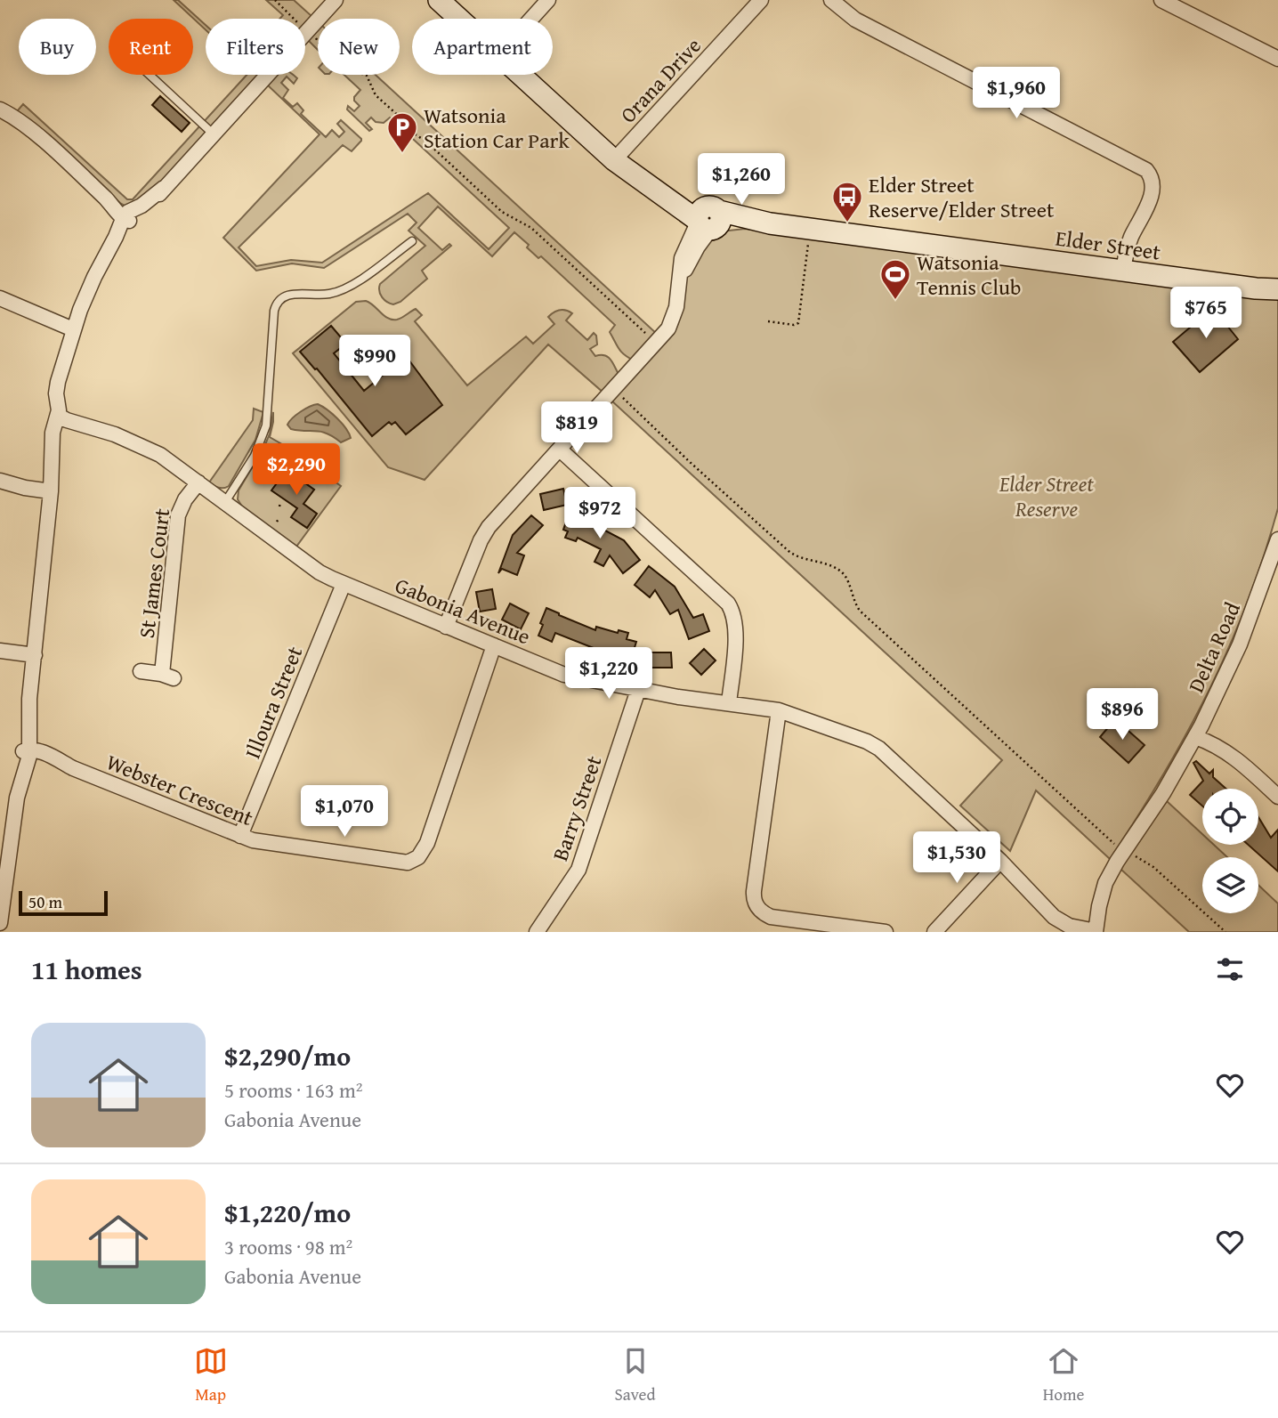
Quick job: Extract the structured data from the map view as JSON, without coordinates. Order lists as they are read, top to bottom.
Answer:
{
  "streets": {
    "street": [
      "Orana Drive",
      "Elder Street",
      "St James Court",
      "Gabonia Avenue",
      "Delta Road",
      "Illoura Street",
      "Webster Crescent",
      "Barry Street"
    ]
  },
  "crossings": [
    ["St James Court", "Gabonia Avenue"],
    ["Gabonia Avenue", "Delta Road"],
    ["Gabonia Avenue", "Illoura Street"],
    ["Gabonia Avenue", "Webster Crescent"],
    ["Gabonia Avenue", "Barry Street"],
    ["Illoura Street", "Webster Crescent"]
  ],
  "parks": ["Elder Street Reserve"],
  "places": {
    "parking": ["Watsonia Station Car Park"],
    "bus stop": ["Elder Street Reserve/Elder Street"],
    "sports": ["Watsonia Tennis Club"]
  },
  "scale_bar": "50 m",
  "page": {
    "chip": [
      "Buy",
      "Rent",
      "Filters",
      "New",
      "Apartment"
    ],
    "price": [
      "$1,960",
      "$1,260",
      "$765",
      "$990",
      "$819",
      "$2,290",
      "$972",
      "$1,220",
      "$896",
      "$1,070",
      "$1,530"
    ],
    "scale": "50 m",
    "heading": "11 homes",
    "list": [
      {
        "name": "$2,290/mo",
        "note": "5 rooms · 163 m² · Gabonia Avenue"
      },
      {
        "name": "$1,220/mo",
        "note": "3 rooms · 98 m² · Gabonia Avenue"
      }
    ],
    "tabs": ["Map", "Saved", "Home"]
  }
}
